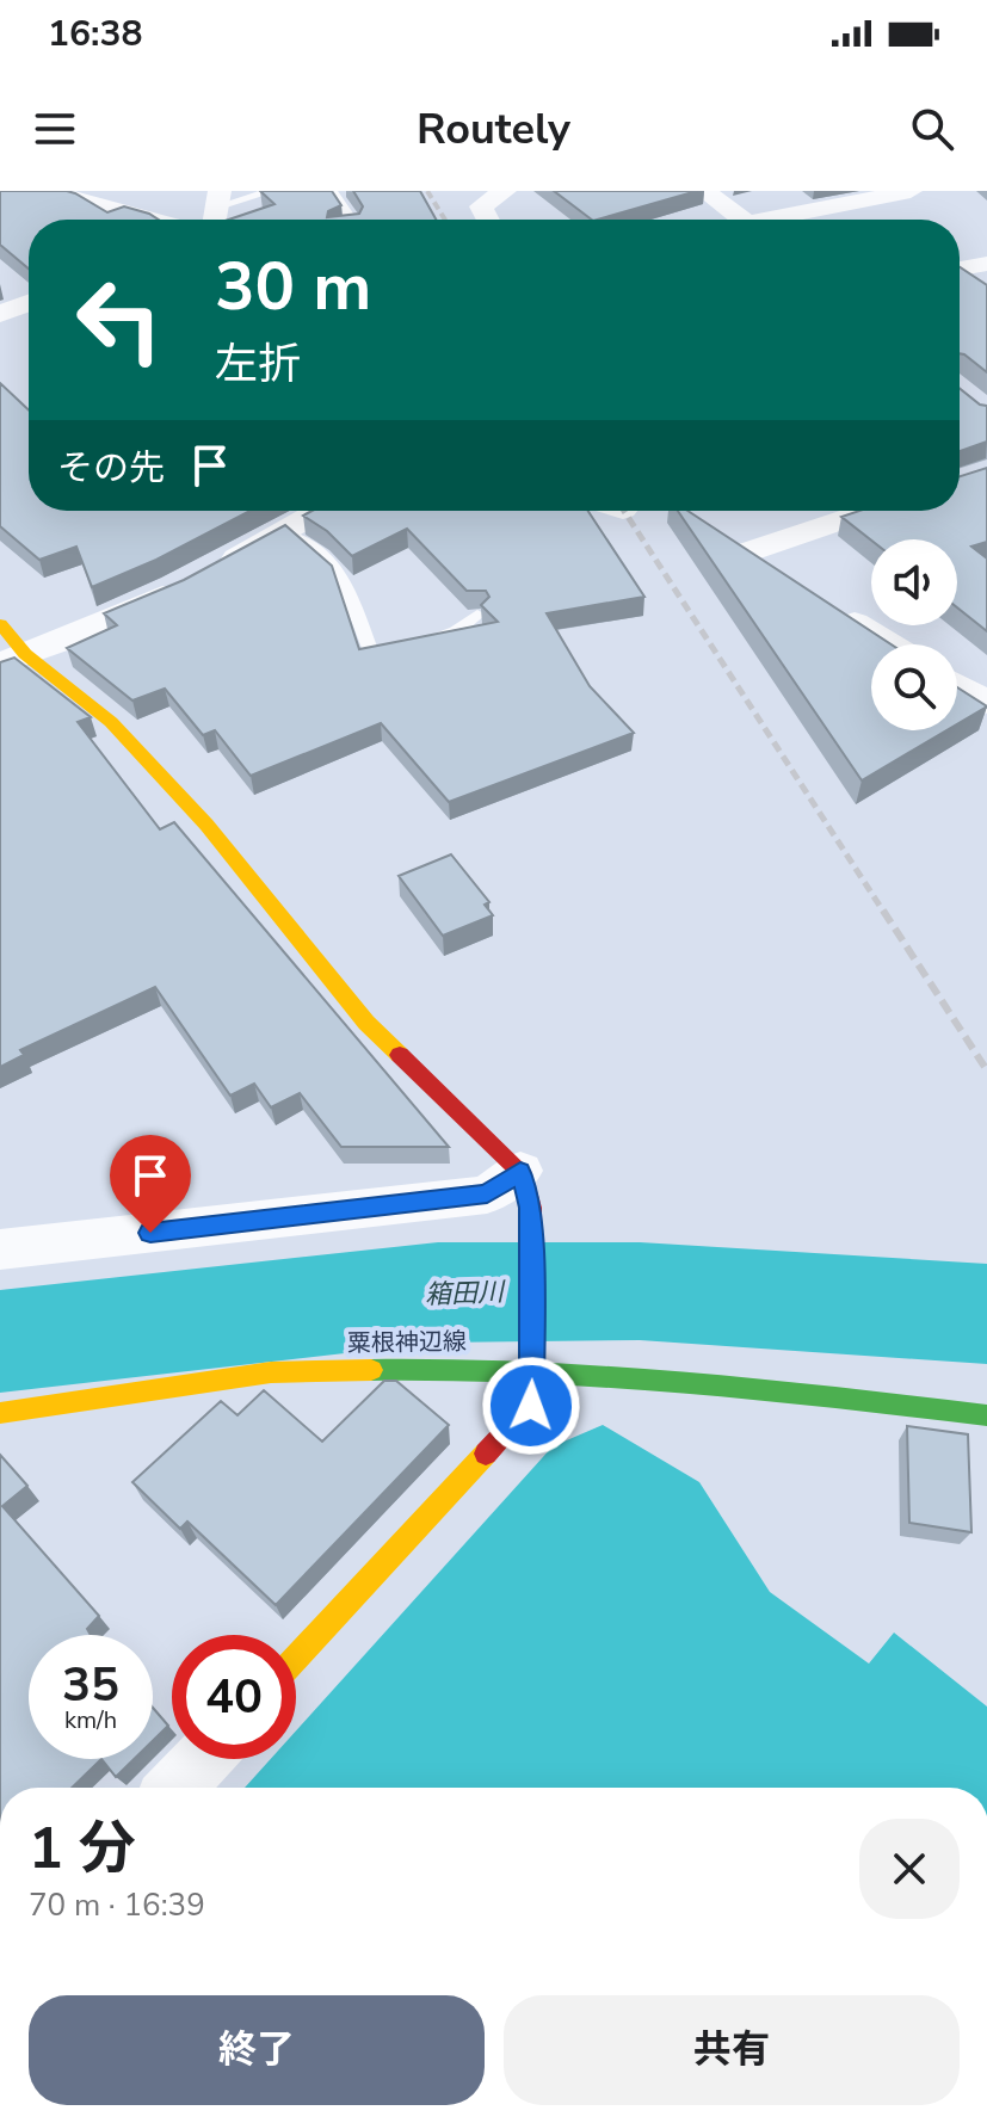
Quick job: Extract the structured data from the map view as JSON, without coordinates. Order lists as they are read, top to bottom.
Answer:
{
  "streets": {
    "street": ["粟根神辺線"]
  },
  "water": ["箱田川"],
  "page": {
    "status": "16:38",
    "header": "Routely",
    "turn": ["30 m", "左折"],
    "then": "その先",
    "speed": "35 km/h",
    "limit": "40",
    "heading": ["1 分", "70 m · 16:39"],
    "buttons": ["終了", "共有"]
  }
}
